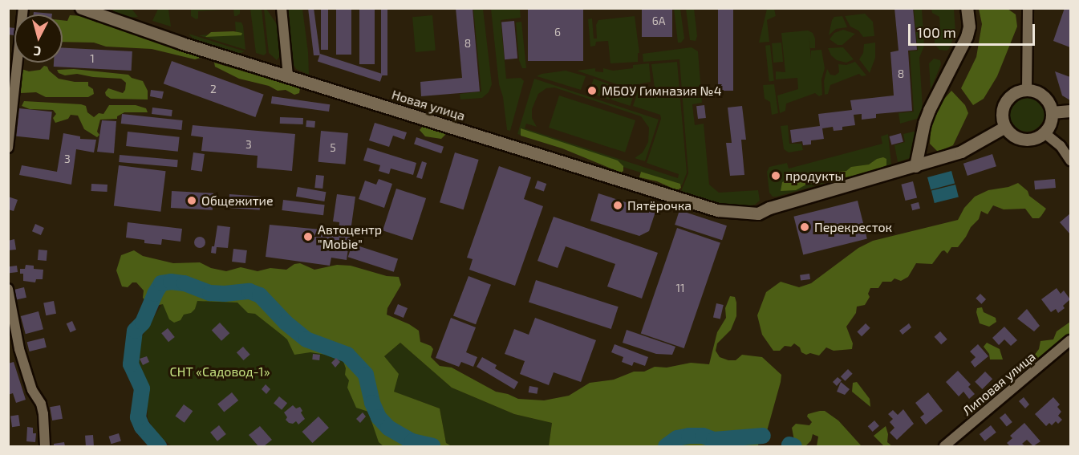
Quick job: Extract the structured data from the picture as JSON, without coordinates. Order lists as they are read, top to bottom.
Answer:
{
  "streets": {
    "street": ["Новая улица", "Липовая улица"]
  },
  "parks": ["СНТ «Садовод-1»"],
  "places": [
    "МБОУ Гимназия №4",
    "продукты",
    "Общежитие",
    "Пятёрочка",
    "Перекресток",
    "Автоцентр \"Mobie\""
  ],
  "house_numbers": [
    "6А",
    "6",
    "8",
    "1",
    "8",
    "2",
    "3",
    "5",
    "3",
    "11"
  ],
  "scale_bar": "100 m",
  "north": "bottom"
}
